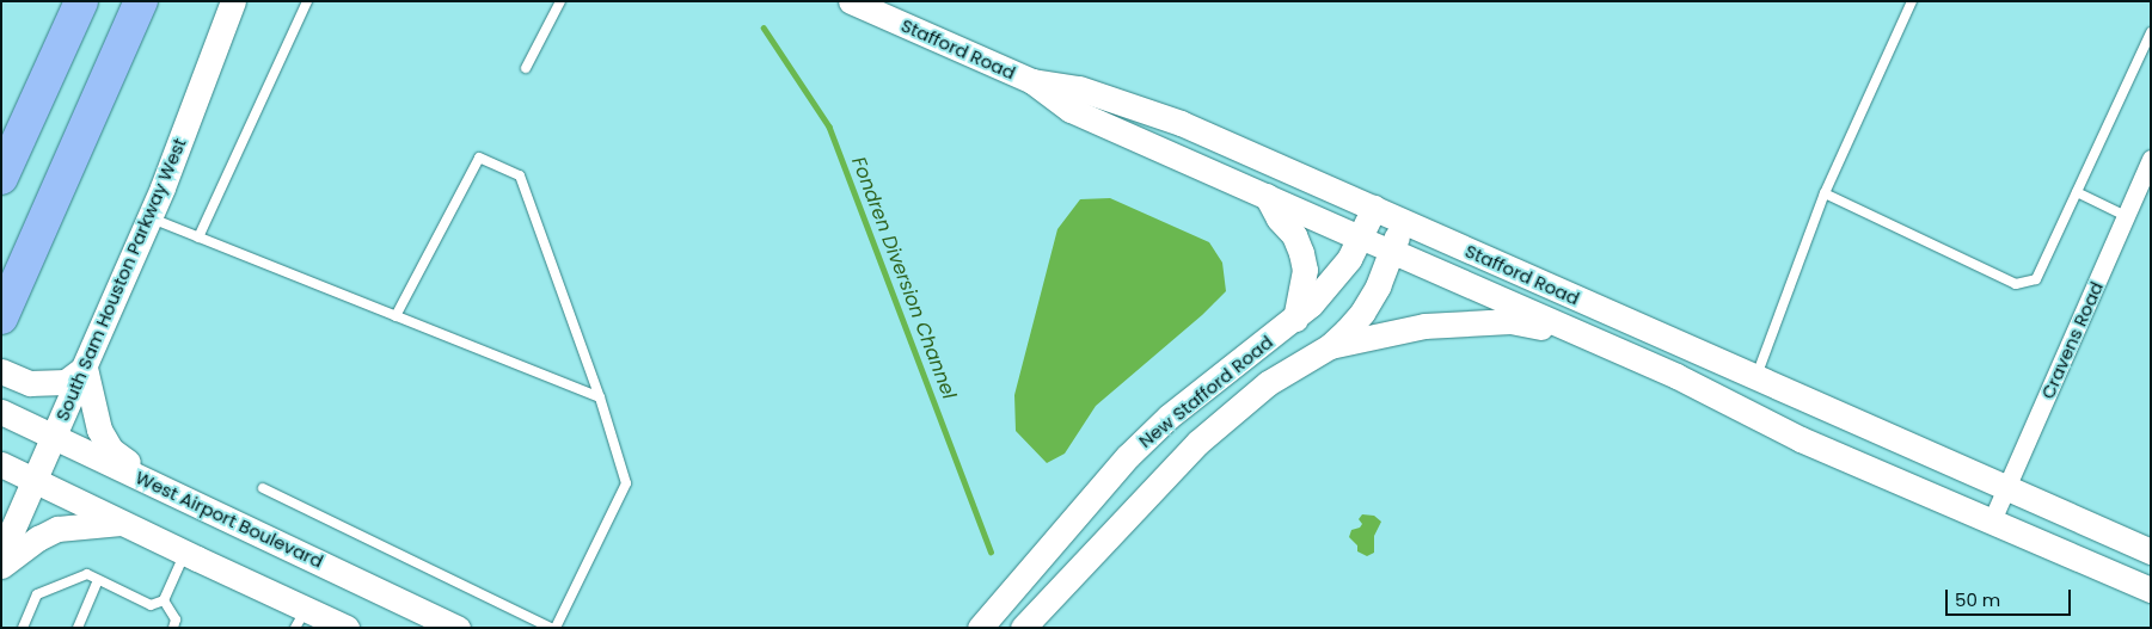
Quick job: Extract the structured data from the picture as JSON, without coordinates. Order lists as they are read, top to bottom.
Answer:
{
  "streets": {
    "main road": [
      "Stafford Road",
      "South Sam Houston Parkway West",
      "New Stafford Road",
      "West Airport Boulevard"
    ],
    "street": ["Cravens Road"]
  },
  "crossings": [
    ["Stafford Road", "Cravens Road"],
    ["Stafford Road", "New Stafford Road"],
    ["South Sam Houston Parkway West", "West Airport Boulevard"]
  ],
  "water": ["Fondren Diversion Channel"],
  "scale_bar": "50 m"
}
